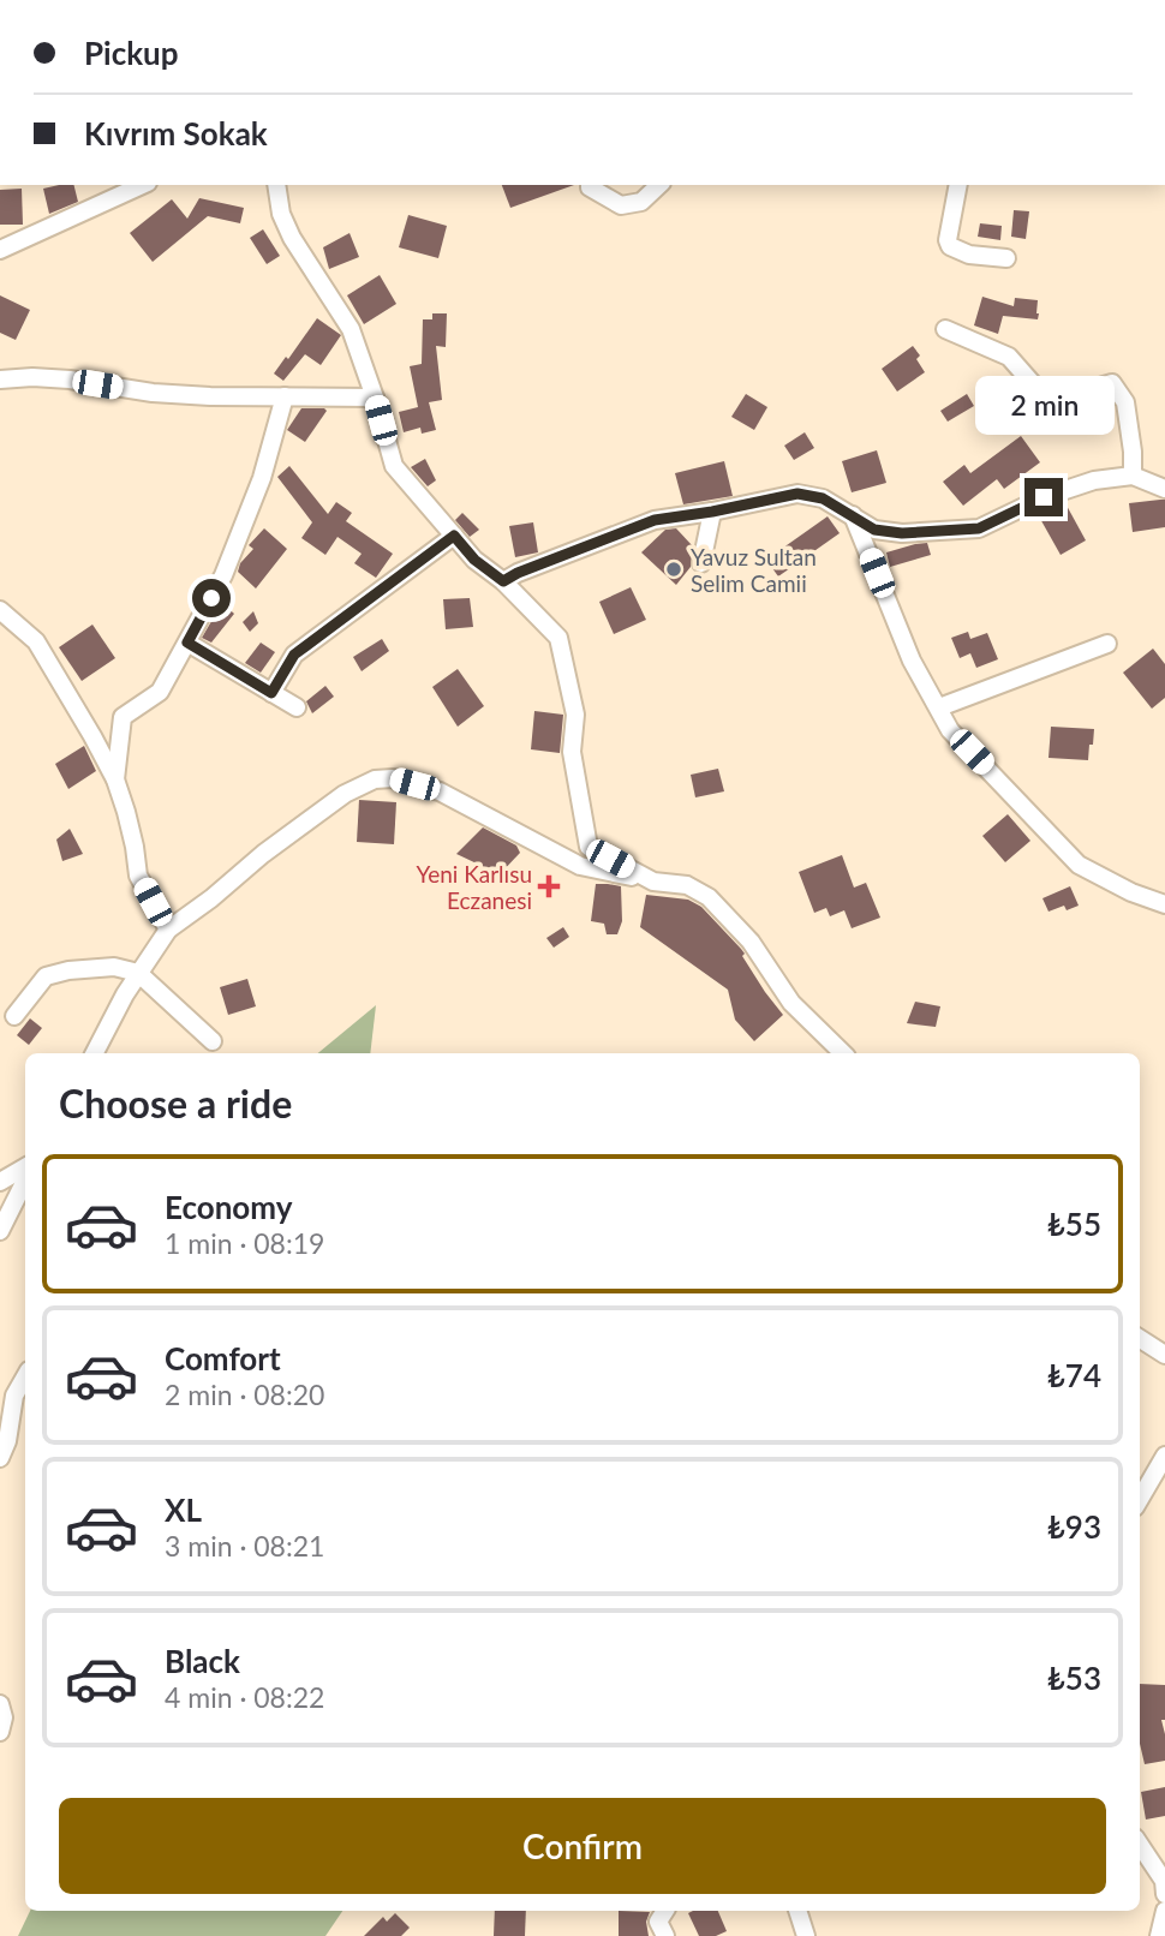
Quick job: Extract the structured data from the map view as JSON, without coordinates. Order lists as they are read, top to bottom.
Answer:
{
  "places": {
    "other": ["Yavuz Sultan Selim Camii"],
    "health": ["Yeni Karlısu Eczanesi"]
  },
  "page": {
    "banner": ["Pickup", "Kıvrım Sokak"],
    "bubble": "2 min",
    "heading": "Choose a ride",
    "list": [
      {
        "name": "Economy",
        "note": "1 min · 08:19",
        "value": "₺55"
      },
      {
        "name": "Comfort",
        "note": "2 min · 08:20",
        "value": "₺74"
      },
      {
        "name": "XL",
        "note": "3 min · 08:21",
        "value": "₺93"
      },
      {
        "name": "Black",
        "note": "4 min · 08:22",
        "value": "₺53"
      }
    ],
    "buttons": "Confirm"
  }
}
